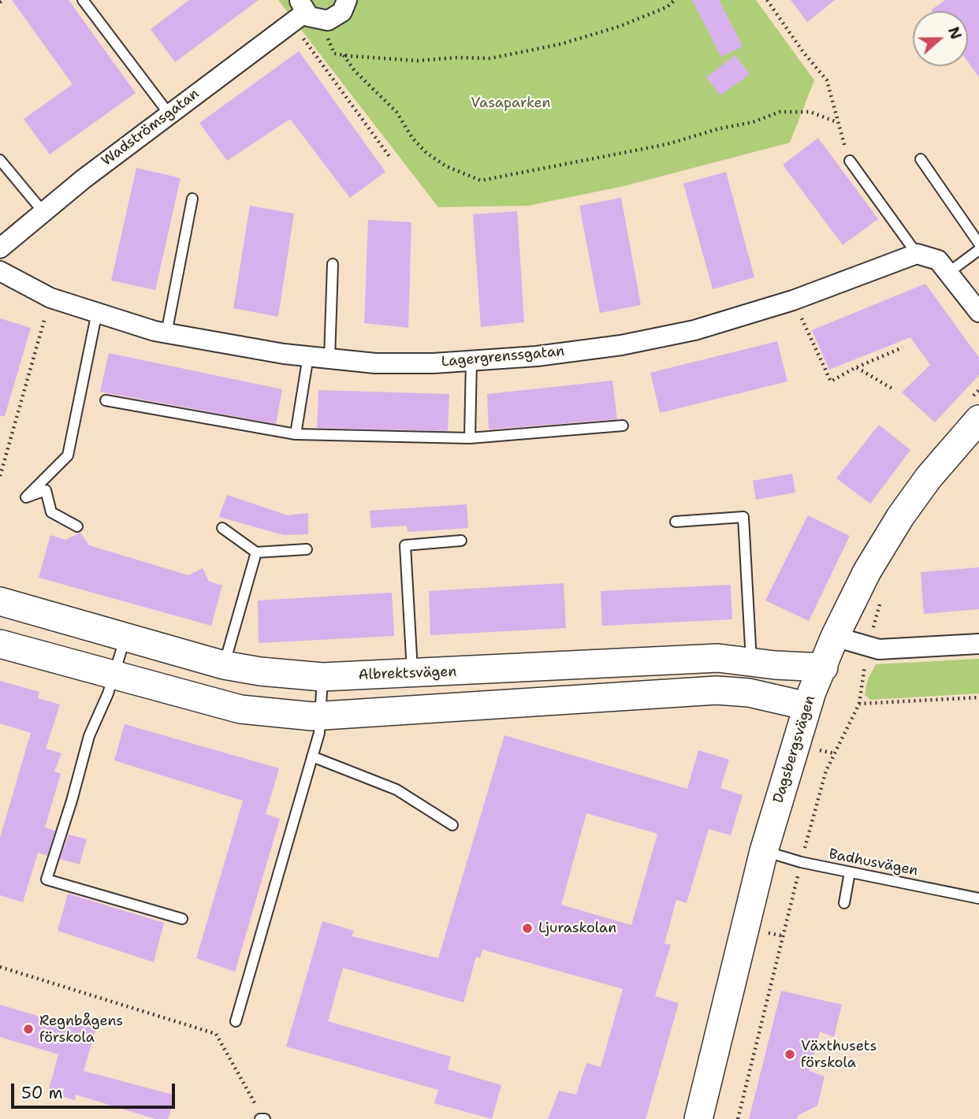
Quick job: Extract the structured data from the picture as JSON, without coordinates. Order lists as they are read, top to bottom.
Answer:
{
  "streets": {
    "main road": ["Albrektsvägen", "Dagsbergsvägen"],
    "street": ["Wadströmsgatan", "Lagergrenssgatan"],
    "lane": ["Badhusvägen"]
  },
  "crossings": [
    ["Albrektsvägen", "Dagsbergsvägen"],
    ["Dagsbergsvägen", "Badhusvägen"]
  ],
  "parks": ["Vasaparken"],
  "places": ["Ljuraskolan", "Regnbågens förskola", "Växthusets förskola"],
  "scale_bar": "50 m",
  "north": "right"
}
